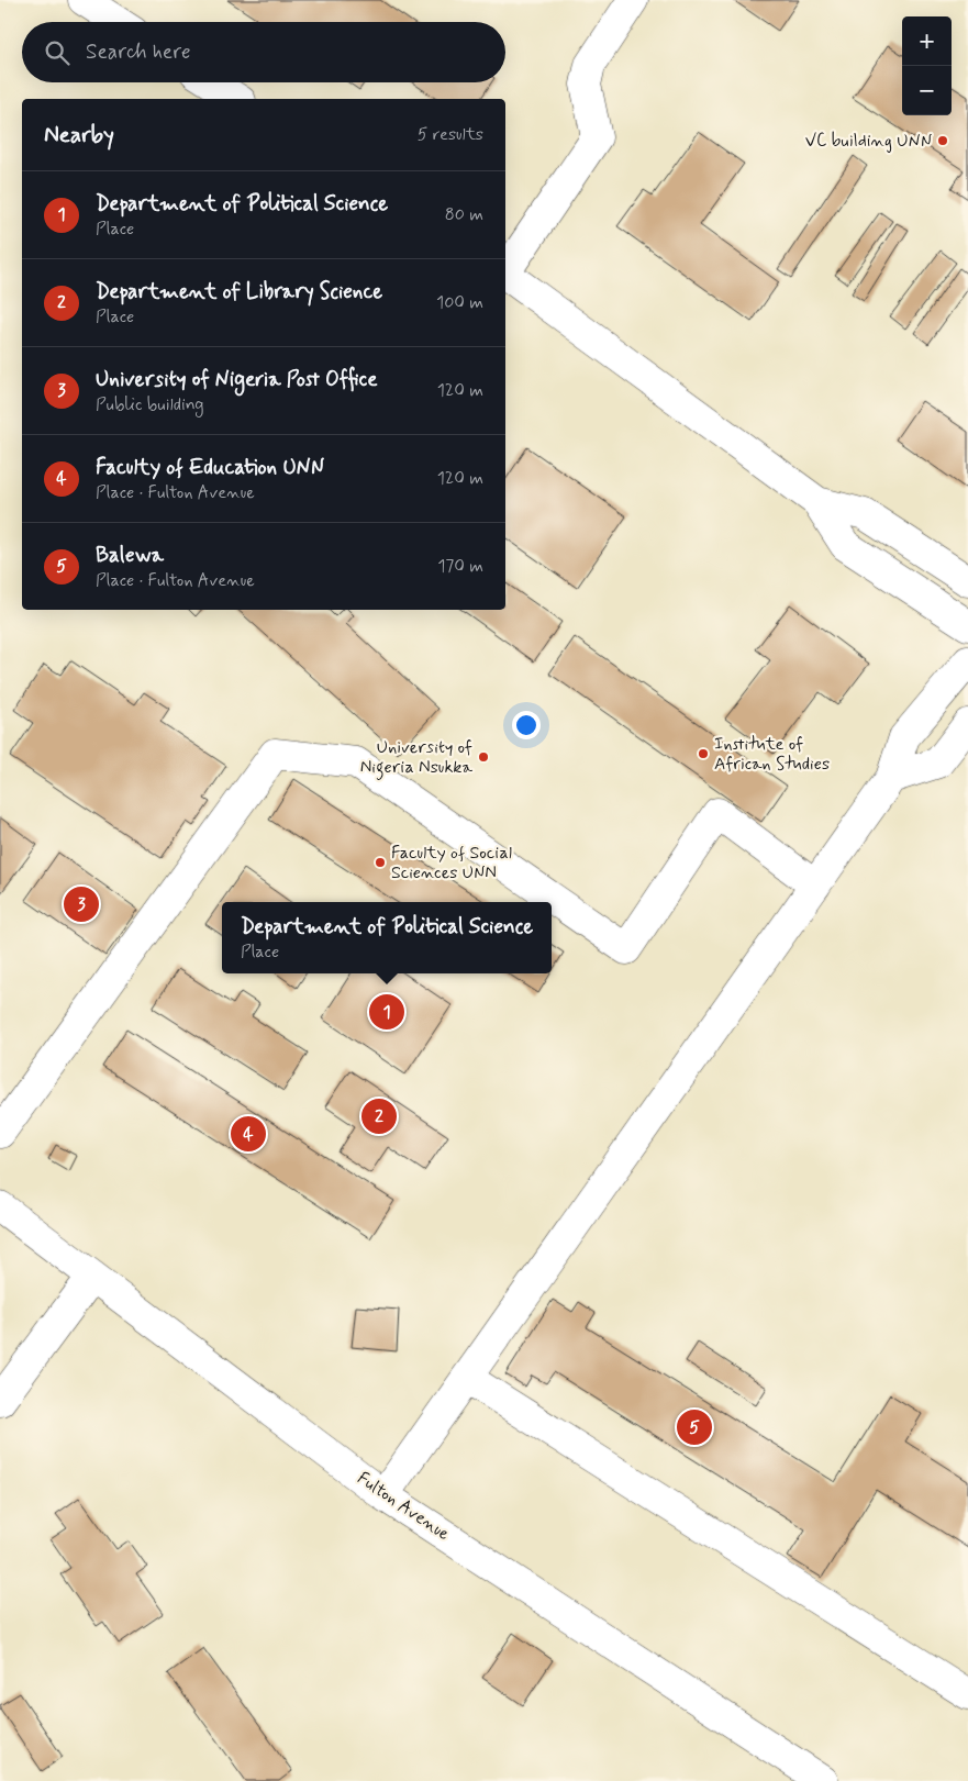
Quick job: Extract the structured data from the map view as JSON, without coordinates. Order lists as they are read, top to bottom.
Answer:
{
  "streets": {
    "street": ["Fulton Avenue"]
  },
  "places": [
    "VC building UNN",
    "Institute of African Studies",
    "University of Nigeria Nsukka",
    "Faculty of Social Sciences UNN"
  ],
  "page": {
    "map_buttons": ["+", "−"],
    "search": "Search here",
    "heading": ["Nearby", "5 results"],
    "list": [
      {
        "mark": "1",
        "name": "Department of Political Science",
        "note": "Place",
        "value": "80 m"
      },
      {
        "mark": "2",
        "name": "Department of Library Science",
        "note": "Place",
        "value": "100 m"
      },
      {
        "mark": "3",
        "name": "University of Nigeria Post Office",
        "note": "Public building",
        "value": "120 m"
      },
      {
        "mark": "4",
        "name": "Faculty of Education UNN",
        "note": "Place · Fulton Avenue",
        "value": "120 m"
      },
      {
        "mark": "5",
        "name": "Balewa",
        "note": "Place · Fulton Avenue",
        "value": "170 m"
      }
    ],
    "pins": [
      "3",
      "1",
      "2",
      "4",
      "5"
    ],
    "popup": ["Department of Political Science", "Place"]
  }
}
